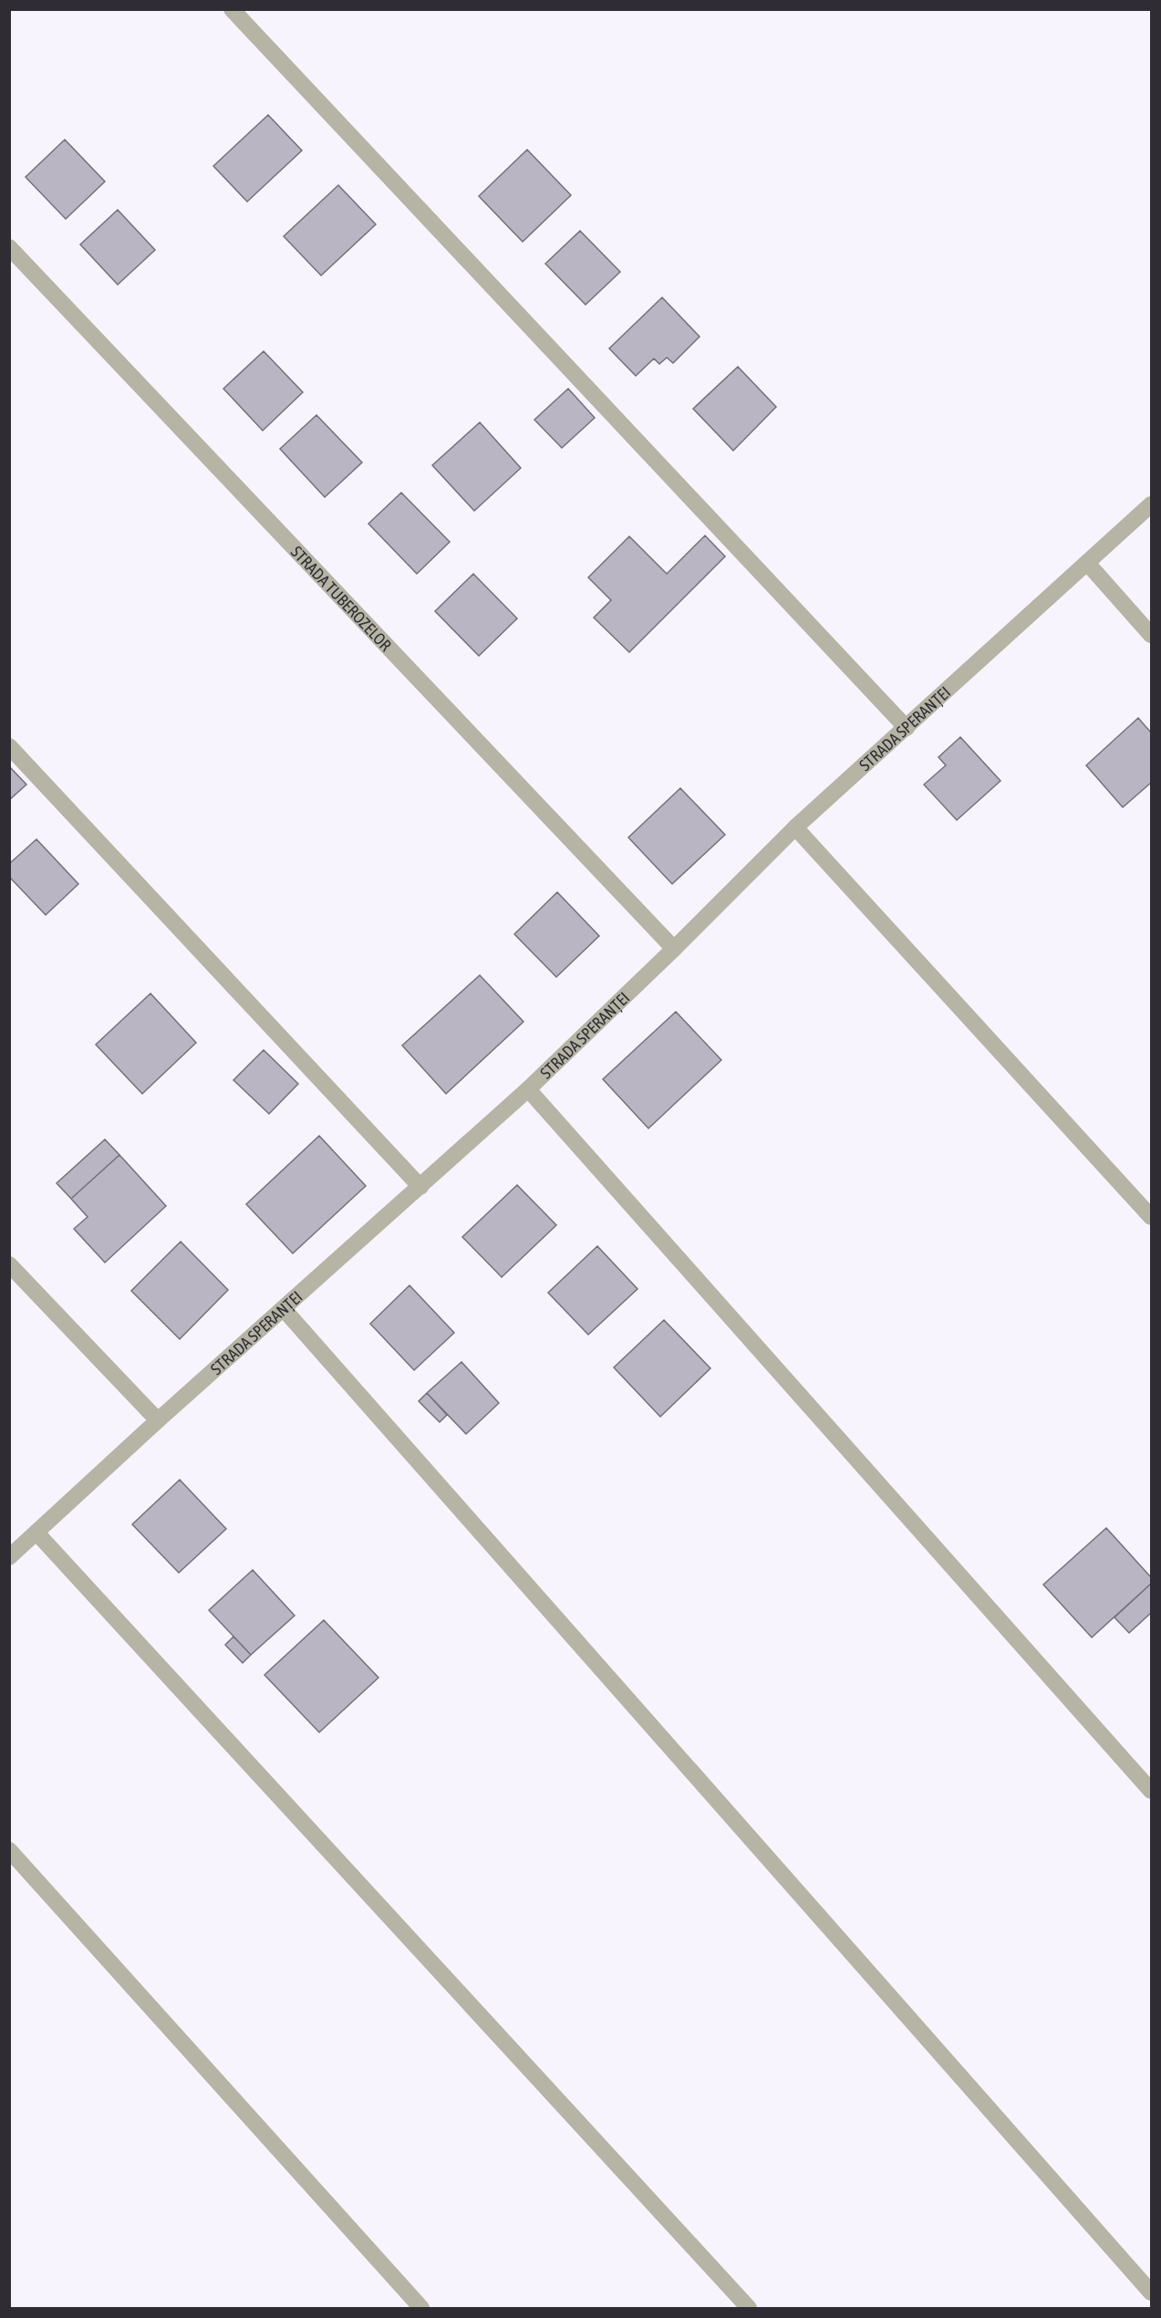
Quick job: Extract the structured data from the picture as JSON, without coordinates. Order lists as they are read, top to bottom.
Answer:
{
  "streets": {
    "street": ["STRADA TUBEROZELOR", "STRADA SPERANȚEI"]
  },
  "crossings": [
    ["STRADA TUBEROZELOR", "STRADA SPERANȚEI"]
  ]
}
